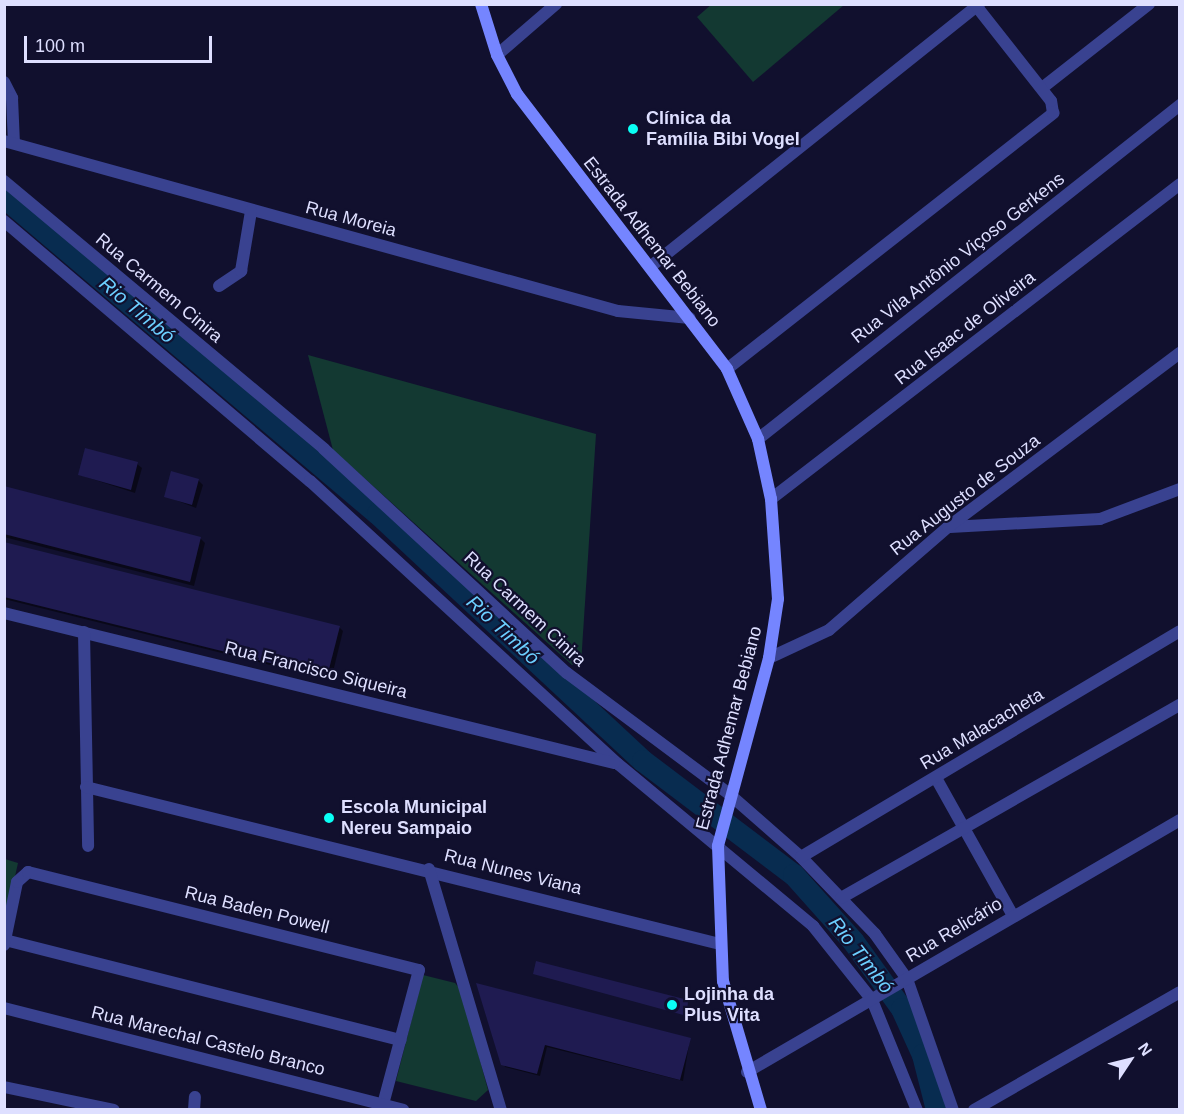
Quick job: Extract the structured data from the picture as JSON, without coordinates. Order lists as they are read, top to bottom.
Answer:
{
  "streets": {
    "main road": ["Estrada Adhemar Bebiano"],
    "street": [
      "Rua Moreia",
      "Rua Vila Antônio Viçoso Gerkens",
      "Rua Carmem Cinira",
      "Rua Isaac de Oliveira",
      "Rua Augusto de Souza",
      "Rua Francisco Siqueira",
      "Rua Malacacheta",
      "Rua Nunes Viana",
      "Rua Baden Powell",
      "Rua Relicário",
      "Rua Marechal Castelo Branco"
    ]
  },
  "crossings": [
    ["Rua Moreia", "Estrada Adhemar Bebiano"],
    ["Estrada Adhemar Bebiano", "Rua Vila Antônio Viçoso Gerkens"],
    ["Estrada Adhemar Bebiano", "Rua Carmem Cinira"],
    ["Estrada Adhemar Bebiano", "Rua Isaac de Oliveira"],
    ["Estrada Adhemar Bebiano", "Rua Augusto de Souza"],
    ["Estrada Adhemar Bebiano", "Rua Nunes Viana"],
    ["Estrada Adhemar Bebiano", "Rua Relicário"],
    ["Rua Carmem Cinira", "Rua Malacacheta"],
    ["Rua Carmem Cinira", "Rua Relicário"],
    ["Rua Baden Powell", "Rua Marechal Castelo Branco"]
  ],
  "water": ["Rio Timbó"],
  "places": ["Clínica da Família Bibi Vogel", "Escola Municipal Nereu Sampaio", "Lojinha da Plus Vita"],
  "scale_bar": "100 m",
  "north": "top right"
}
